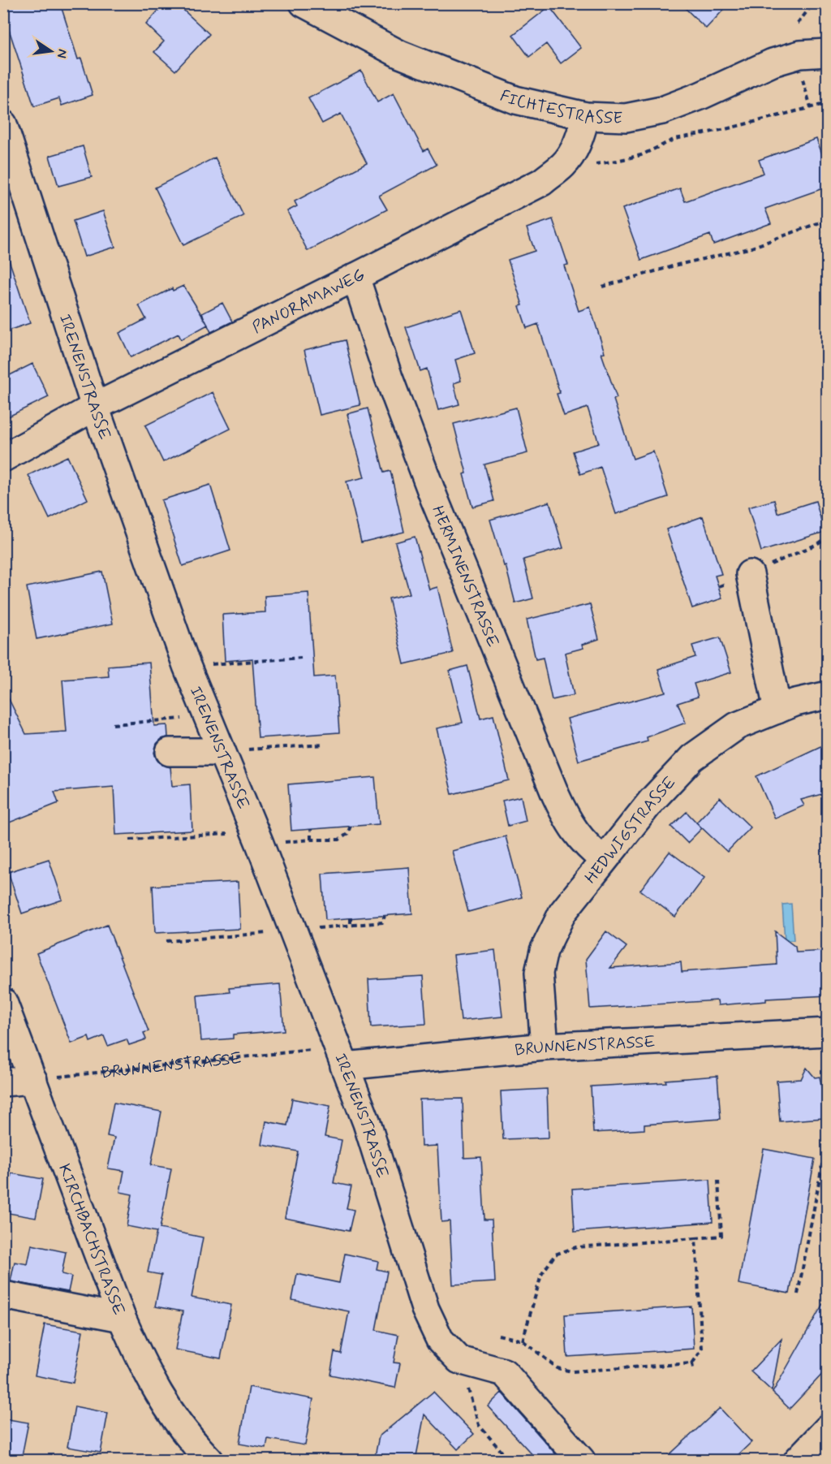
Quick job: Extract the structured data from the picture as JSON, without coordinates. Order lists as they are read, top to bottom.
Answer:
{
  "streets": {
    "street": [
      "FICHTESTRASSE",
      "PANORAMAWEG",
      "IRENENSTRASSE",
      "HERMINENSTRASSE",
      "HEDWIGSTRASSE",
      "BRUNNENSTRASSE",
      "KIRCHBACHSTRASSE"
    ]
  },
  "crossings": [
    ["FICHTESTRASSE", "PANORAMAWEG"],
    ["PANORAMAWEG", "IRENENSTRASSE"],
    ["PANORAMAWEG", "HERMINENSTRASSE"],
    ["IRENENSTRASSE", "BRUNNENSTRASSE"],
    ["HERMINENSTRASSE", "HEDWIGSTRASSE"],
    ["HEDWIGSTRASSE", "BRUNNENSTRASSE"],
    ["BRUNNENSTRASSE", "KIRCHBACHSTRASSE"]
  ],
  "north": "right"
}
